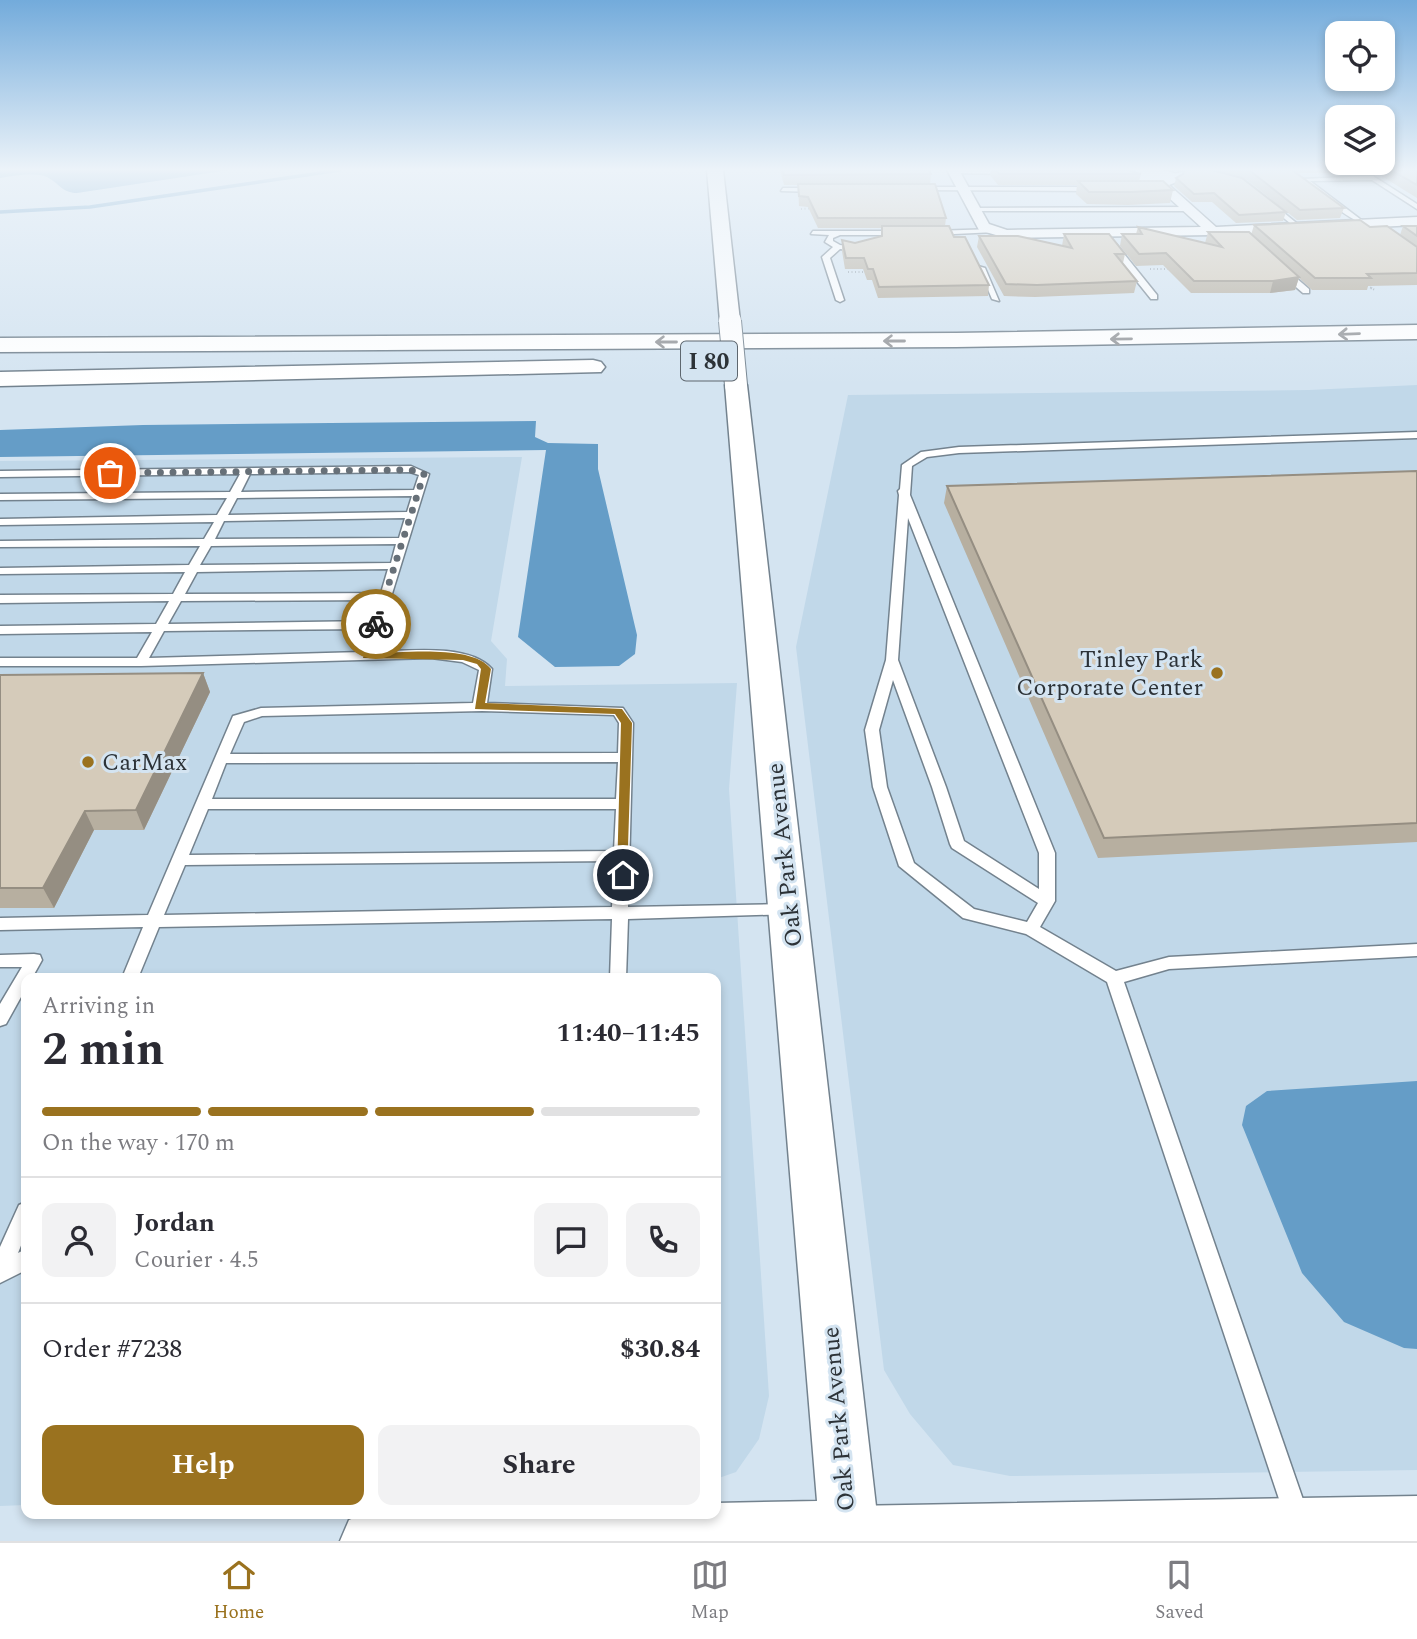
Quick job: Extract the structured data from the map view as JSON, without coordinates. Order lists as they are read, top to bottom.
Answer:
{
  "streets": {
    "highway": ["I 80"],
    "street": ["Oak Park Avenue"]
  },
  "places": ["Tinley Park Corporate Center", "CarMax"],
  "page": {
    "heading": ["2 min", "Arriving in", "11:40–11:45"],
    "panel": [
      "Jordan",
      "Courier · 4.5",
      "Order #7238",
      "$30.84"
    ],
    "bar": "On the way · 170 m",
    "buttons": ["Help", "Share"],
    "tabs": ["Home", "Map", "Saved"]
  }
}
